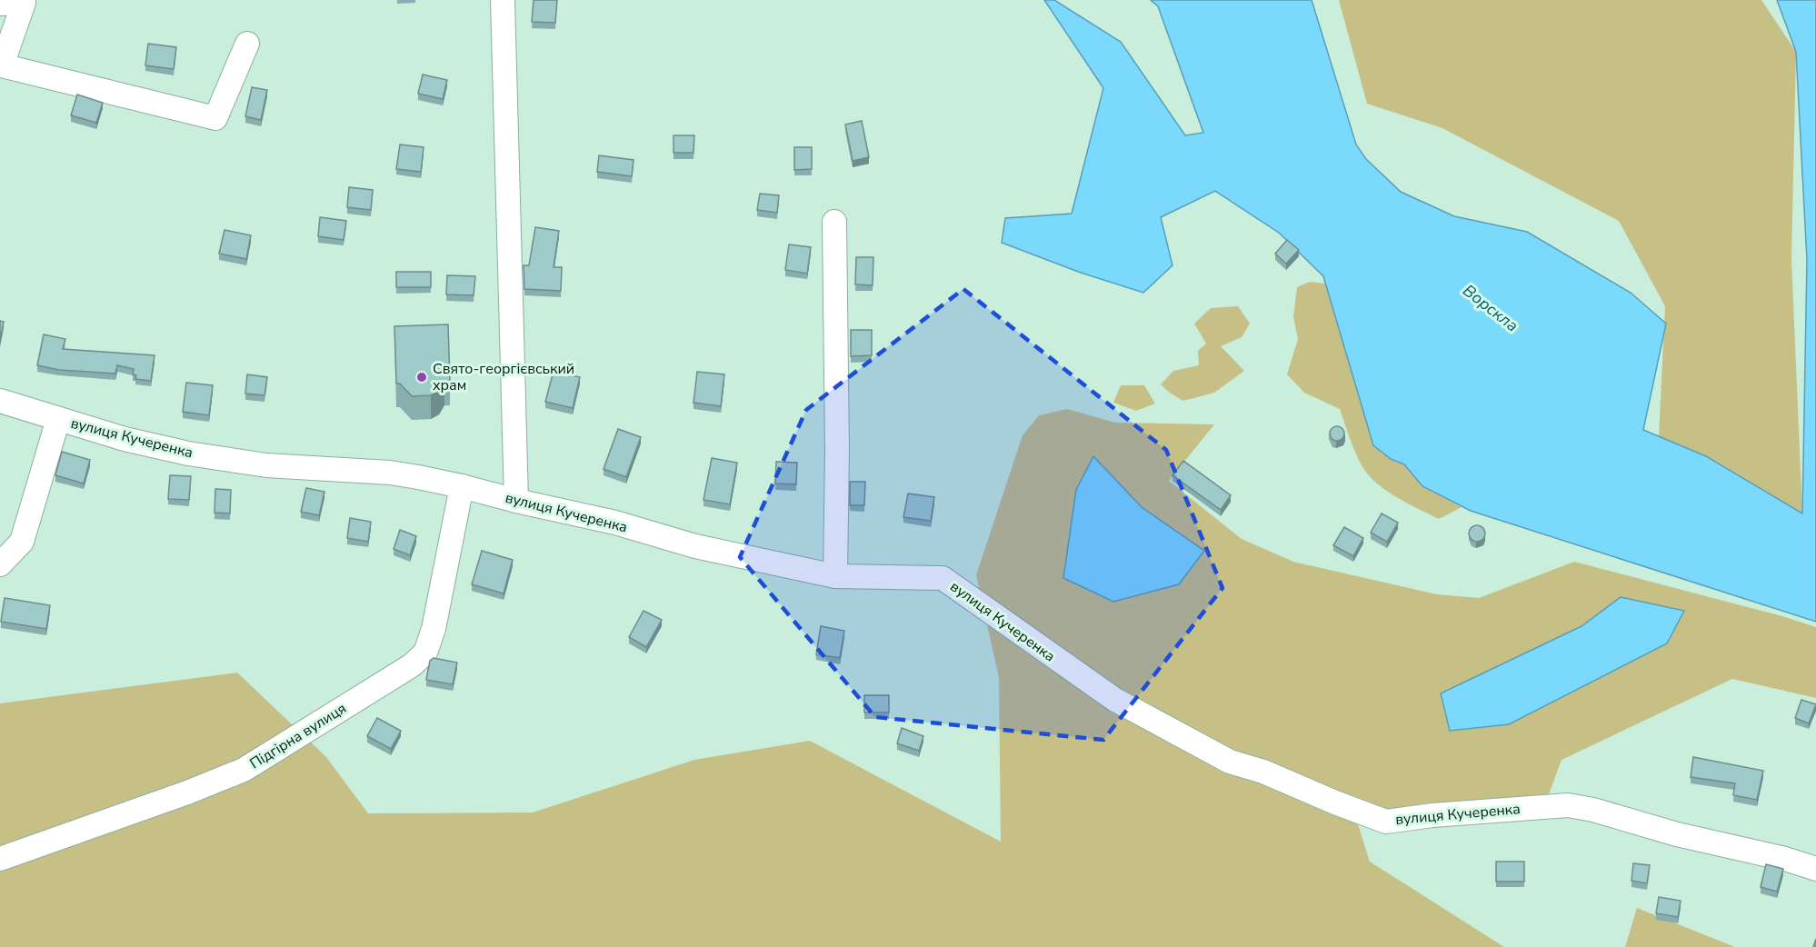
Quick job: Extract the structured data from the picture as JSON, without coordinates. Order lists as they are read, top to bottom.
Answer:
{
  "streets": {
    "street": ["вулиця Кучеренка", "Підгірна вулиця"]
  },
  "crossings": [
    ["вулиця Кучеренка", "Підгірна вулиця"]
  ],
  "water": ["Ворскла"],
  "places": ["Свято-георгієвський храм"]
}
